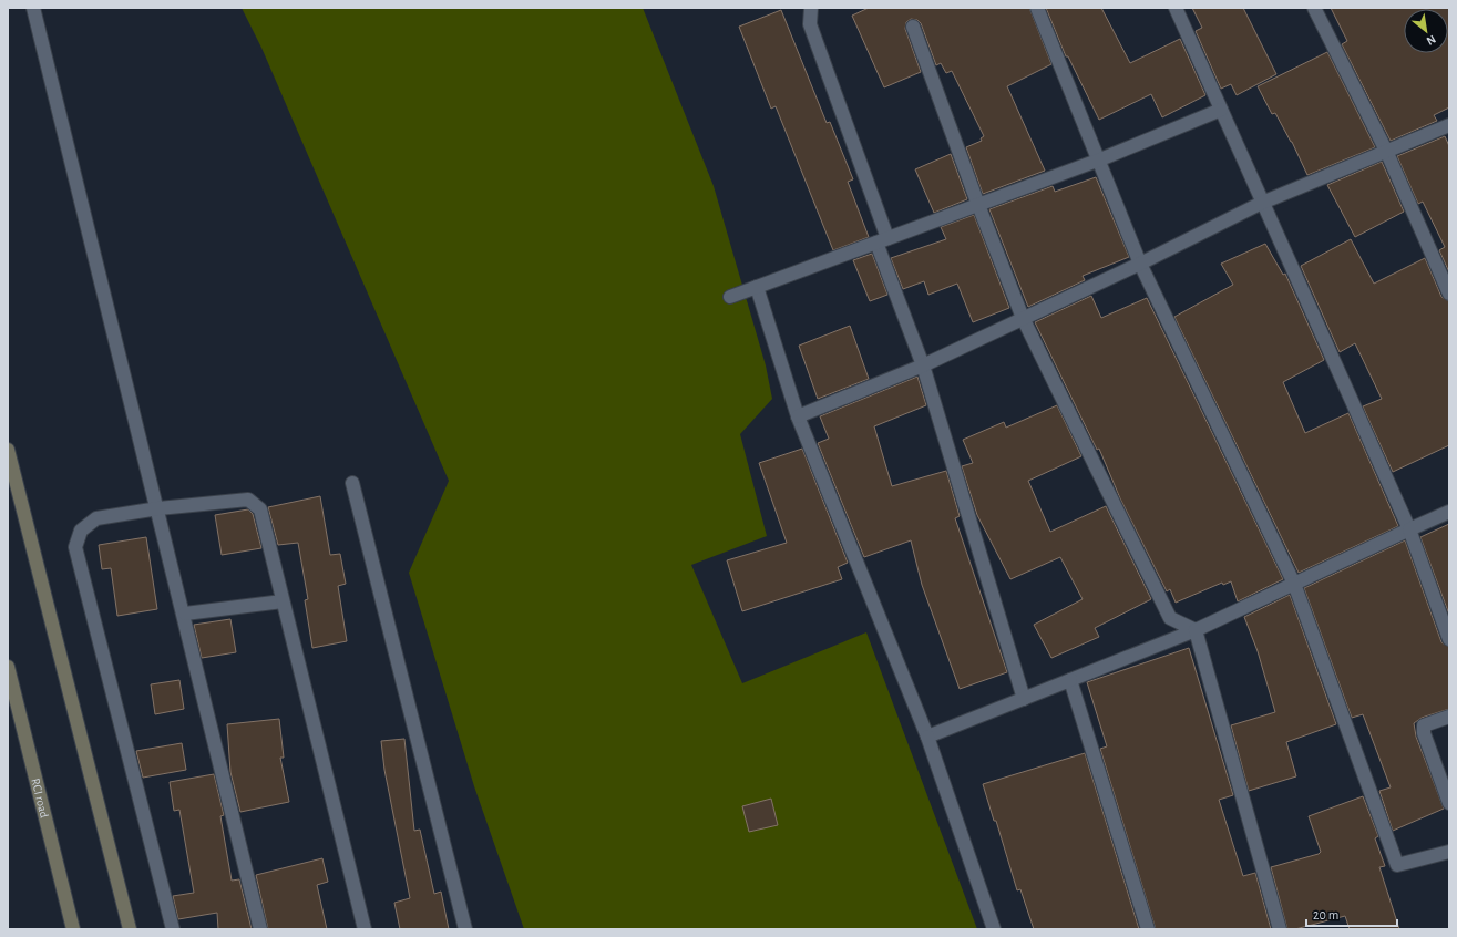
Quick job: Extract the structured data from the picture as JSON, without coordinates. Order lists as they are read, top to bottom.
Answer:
{
  "streets": {
    "main road": ["RCI road"]
  },
  "scale_bar": "20 m",
  "north": "bottom right"
}
